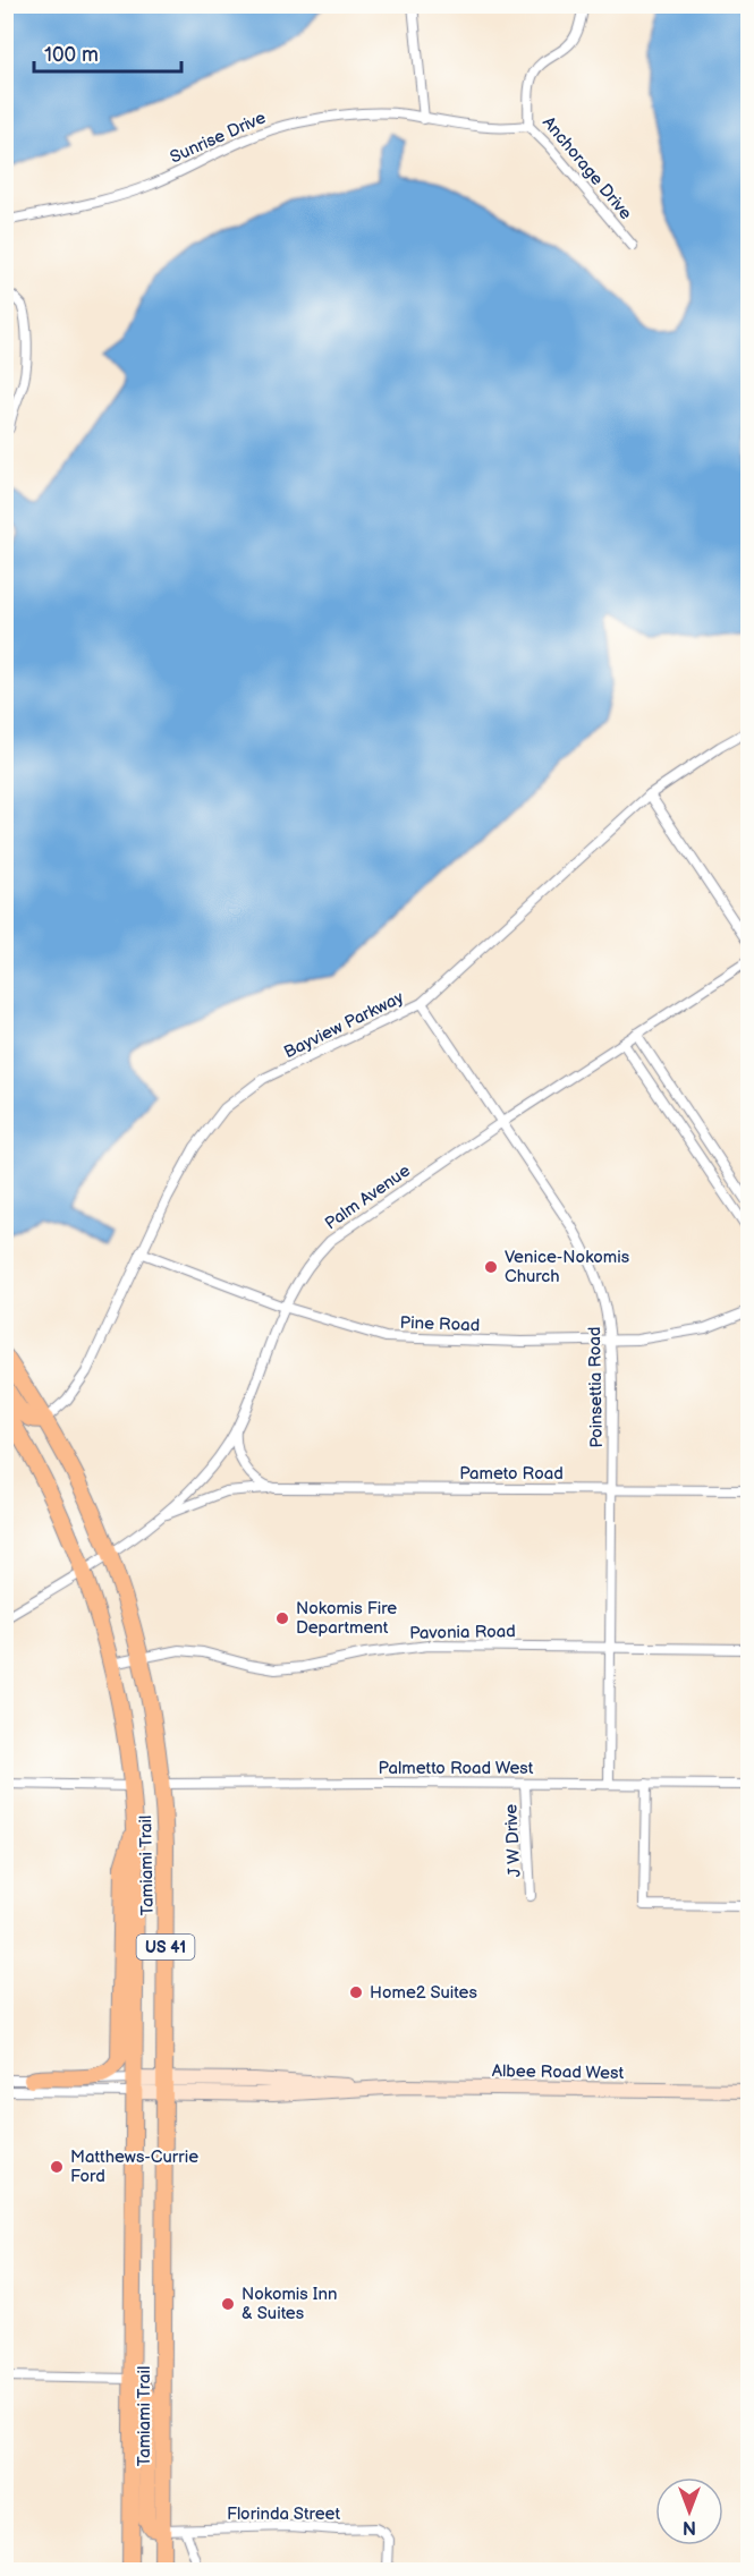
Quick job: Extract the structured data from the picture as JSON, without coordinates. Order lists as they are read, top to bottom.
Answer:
{
  "streets": {
    "main road": ["Tamiami Trail", "US 41"],
    "street": [
      "Sunrise Drive",
      "Anchorage Drive",
      "Bayview Parkway",
      "Palm Avenue",
      "Pine Road",
      "Poinsettia Road",
      "Pameto Road",
      "Pavonia Road",
      "Palmetto Road West",
      "J W Drive",
      "Albee Road West",
      "Florinda Street"
    ]
  },
  "crossings": [
    ["Sunrise Drive", "Anchorage Drive"],
    ["Bayview Parkway", "Pine Road"],
    ["Bayview Parkway", "Poinsettia Road"],
    ["Bayview Parkway", "Tamiami Trail"],
    ["Palm Avenue", "Pine Road"],
    ["Palm Avenue", "Poinsettia Road"],
    ["Palm Avenue", "Pameto Road"],
    ["Palm Avenue", "Tamiami Trail"],
    ["Pine Road", "Poinsettia Road"],
    ["Poinsettia Road", "Pameto Road"],
    ["Poinsettia Road", "Pavonia Road"],
    ["Poinsettia Road", "Palmetto Road West"],
    ["Pavonia Road", "Tamiami Trail"],
    ["Palmetto Road West", "J W Drive"],
    ["Palmetto Road West", "Tamiami Trail"],
    ["Tamiami Trail", "Albee Road West"],
    ["Tamiami Trail", "Florinda Street"]
  ],
  "places": [
    "Venice-Nokomis Church",
    "Nokomis Fire Department",
    "Home2 Suites",
    "Matthews-Currie Ford",
    "Nokomis Inn & Suites"
  ],
  "scale_bar": "100 m",
  "north": "bottom"
}
